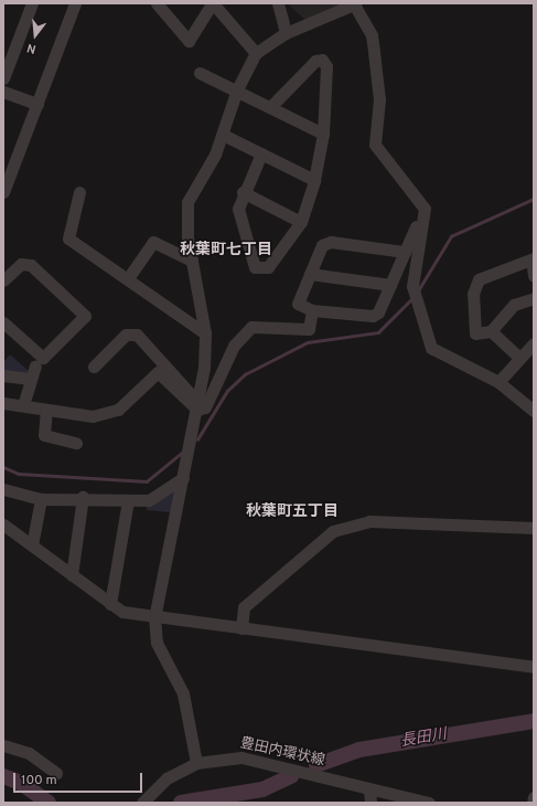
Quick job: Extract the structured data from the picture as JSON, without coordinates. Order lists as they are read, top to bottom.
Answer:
{
  "streets": {
    "street": ["豊田内環状線"]
  },
  "districts": ["秋葉町七丁目", "秋葉町五丁目"],
  "water": ["長田川"],
  "scale_bar": "100 m",
  "north": "bottom"
}
